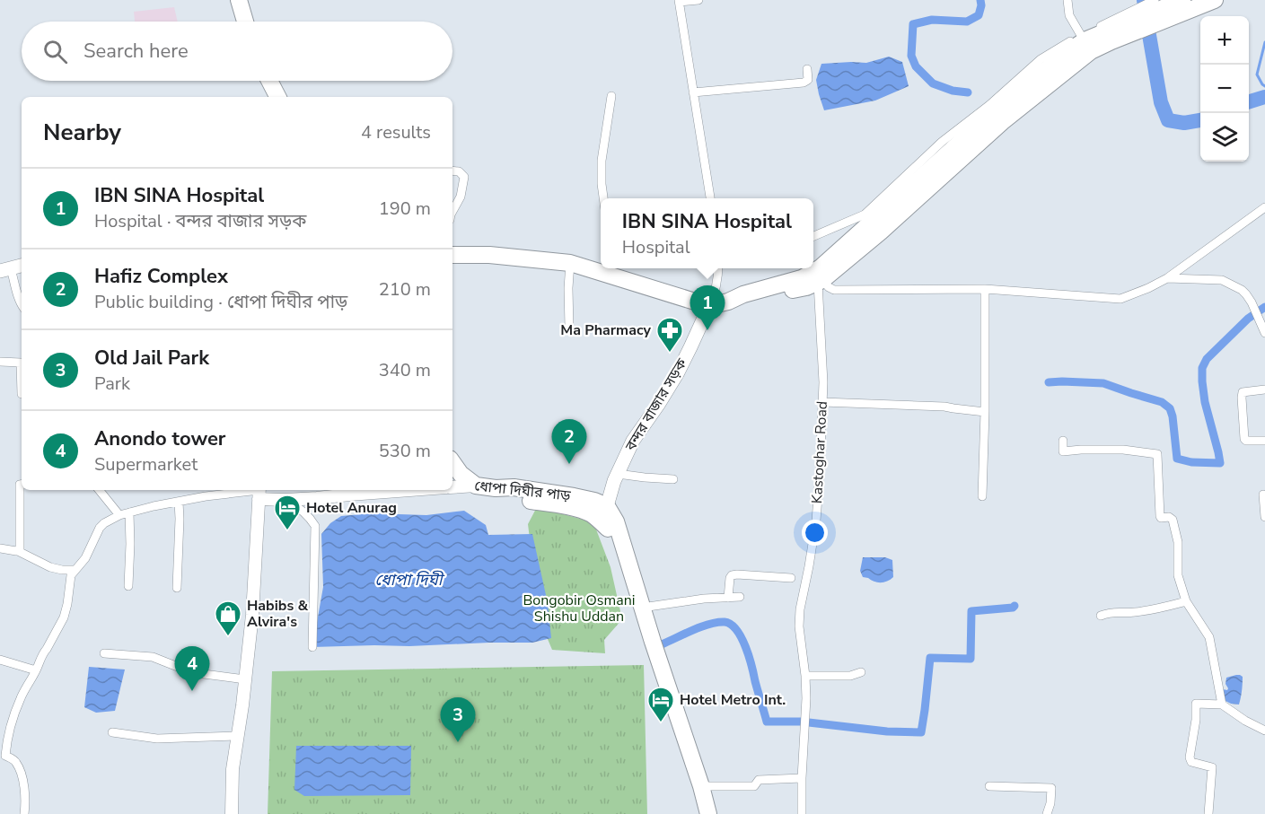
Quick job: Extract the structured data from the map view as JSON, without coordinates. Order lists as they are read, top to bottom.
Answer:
{
  "streets": {
    "highway": ["বন্দর বাজার সড়ক", "ধোপা দিঘীর পাড়"],
    "street": ["Kastoghar Road"]
  },
  "crossings": [
    ["বন্দর বাজার সড়ক", "ধোপা দিঘীর পাড়"]
  ],
  "water": ["ধোপা দিঘী"],
  "parks": ["Bongobir Osmani Shishu Uddan"],
  "places": {
    "pharmacy": ["Ma Pharmacy"],
    "hotel": ["Hotel Anurag", "Hotel Metro Int."],
    "shop": ["Habibs & Alvira's"]
  },
  "page": {
    "map_buttons": ["+", "−"],
    "search": "Search here",
    "heading": ["Nearby", "4 results"],
    "list": [
      {
        "mark": "1",
        "name": "IBN SINA Hospital",
        "note": "Hospital · বন্দর বাজার সড়ক",
        "value": "190 m"
      },
      {
        "mark": "2",
        "name": "Hafiz Complex",
        "note": "Public building · ধোপা দিঘীর পাড়",
        "value": "210 m"
      },
      {
        "mark": "3",
        "name": "Old Jail Park",
        "note": "Park",
        "value": "340 m"
      },
      {
        "mark": "4",
        "name": "Anondo tower",
        "note": "Supermarket",
        "value": "530 m"
      }
    ],
    "popup": ["IBN SINA Hospital", "Hospital"],
    "pins": [
      "1",
      "2",
      "4",
      "3"
    ]
  }
}
